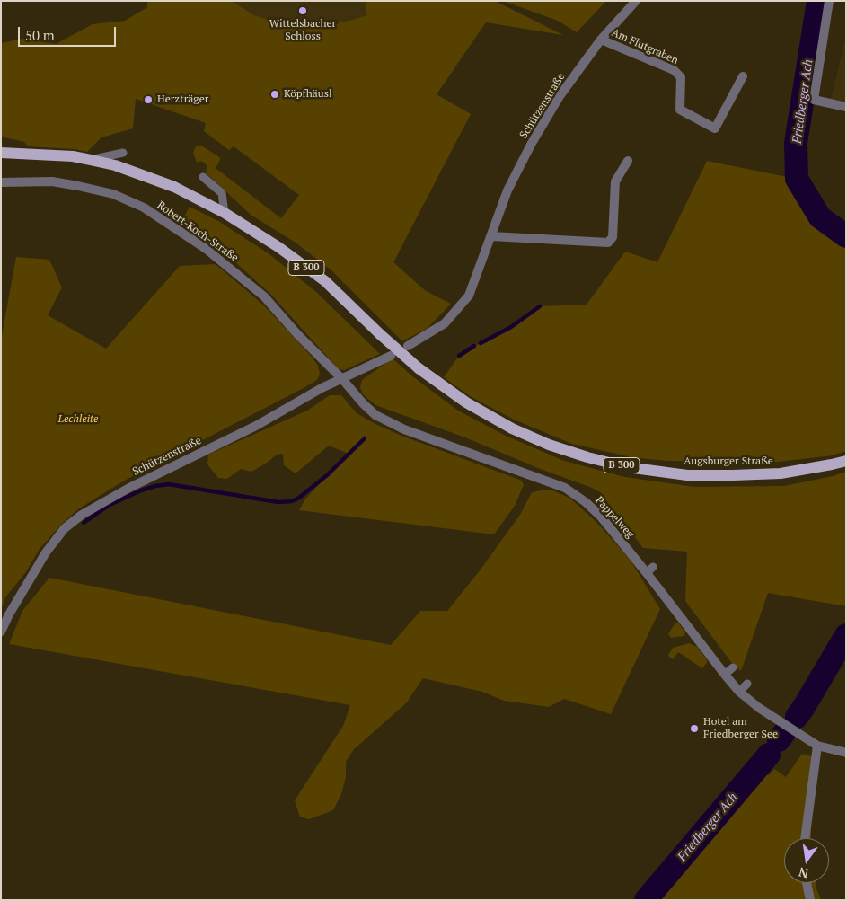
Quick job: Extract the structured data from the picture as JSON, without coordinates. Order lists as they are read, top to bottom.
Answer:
{
  "streets": {
    "main road": ["B 300", "Augsburger Straße"],
    "street": [
      "Am Flutgraben",
      "Schützenstraße",
      "Robert-Koch-Straße",
      "Pappelweg"
    ]
  },
  "crossings": [
    ["Am Flutgraben", "Schützenstraße"],
    ["Schützenstraße", "Robert-Koch-Straße"],
    ["Schützenstraße", "Pappelweg"],
    ["Robert-Koch-Straße", "Pappelweg"],
    ["B 300", "Augsburger Straße"]
  ],
  "water": ["Friedberger Ach"],
  "parks": ["Lechleite"],
  "places": [
    "Wittelsbacher Schloss",
    "Köpfhäusl",
    "Herzträger",
    "Hotel am Friedberger See"
  ],
  "scale_bar": "50 m",
  "north": "bottom"
}
